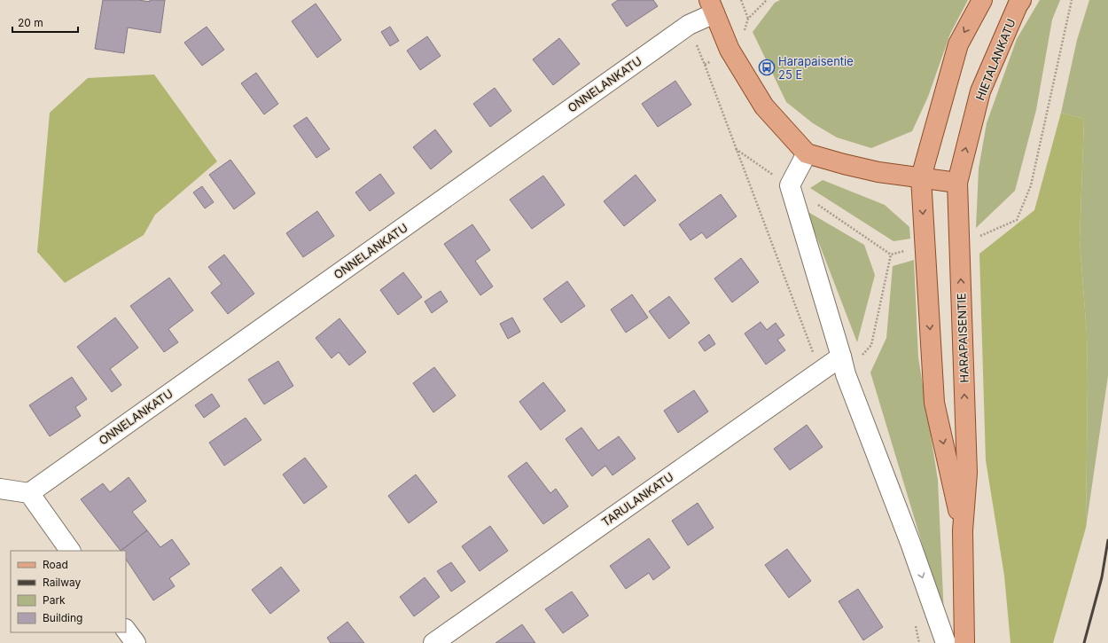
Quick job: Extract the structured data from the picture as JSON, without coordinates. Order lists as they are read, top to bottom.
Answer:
{
  "streets": {
    "main road": ["HIETALANKATU", "HARAPAISENTIE"],
    "street": ["ONNELANKATU", "TARULANKATU"]
  },
  "crossings": [
    ["HIETALANKATU", "HARAPAISENTIE"]
  ],
  "places": {
    "bus stop": ["Harapaisentie 25 E"]
  },
  "legend": [
    "Road",
    "Railway",
    "Park",
    "Building"
  ],
  "scale_bar": "20 m"
}
